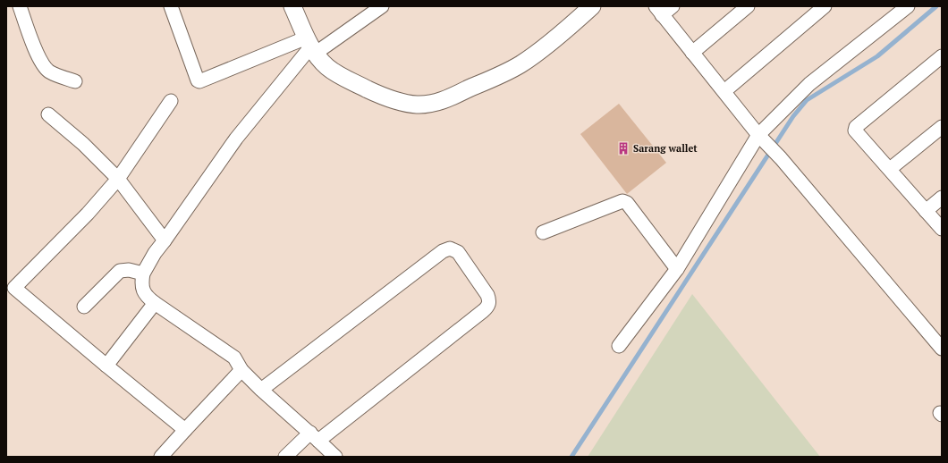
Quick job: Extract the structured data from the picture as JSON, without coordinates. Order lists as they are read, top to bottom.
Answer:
{
  "places": {
    "building": ["Sarang wallet"]
  }
}
